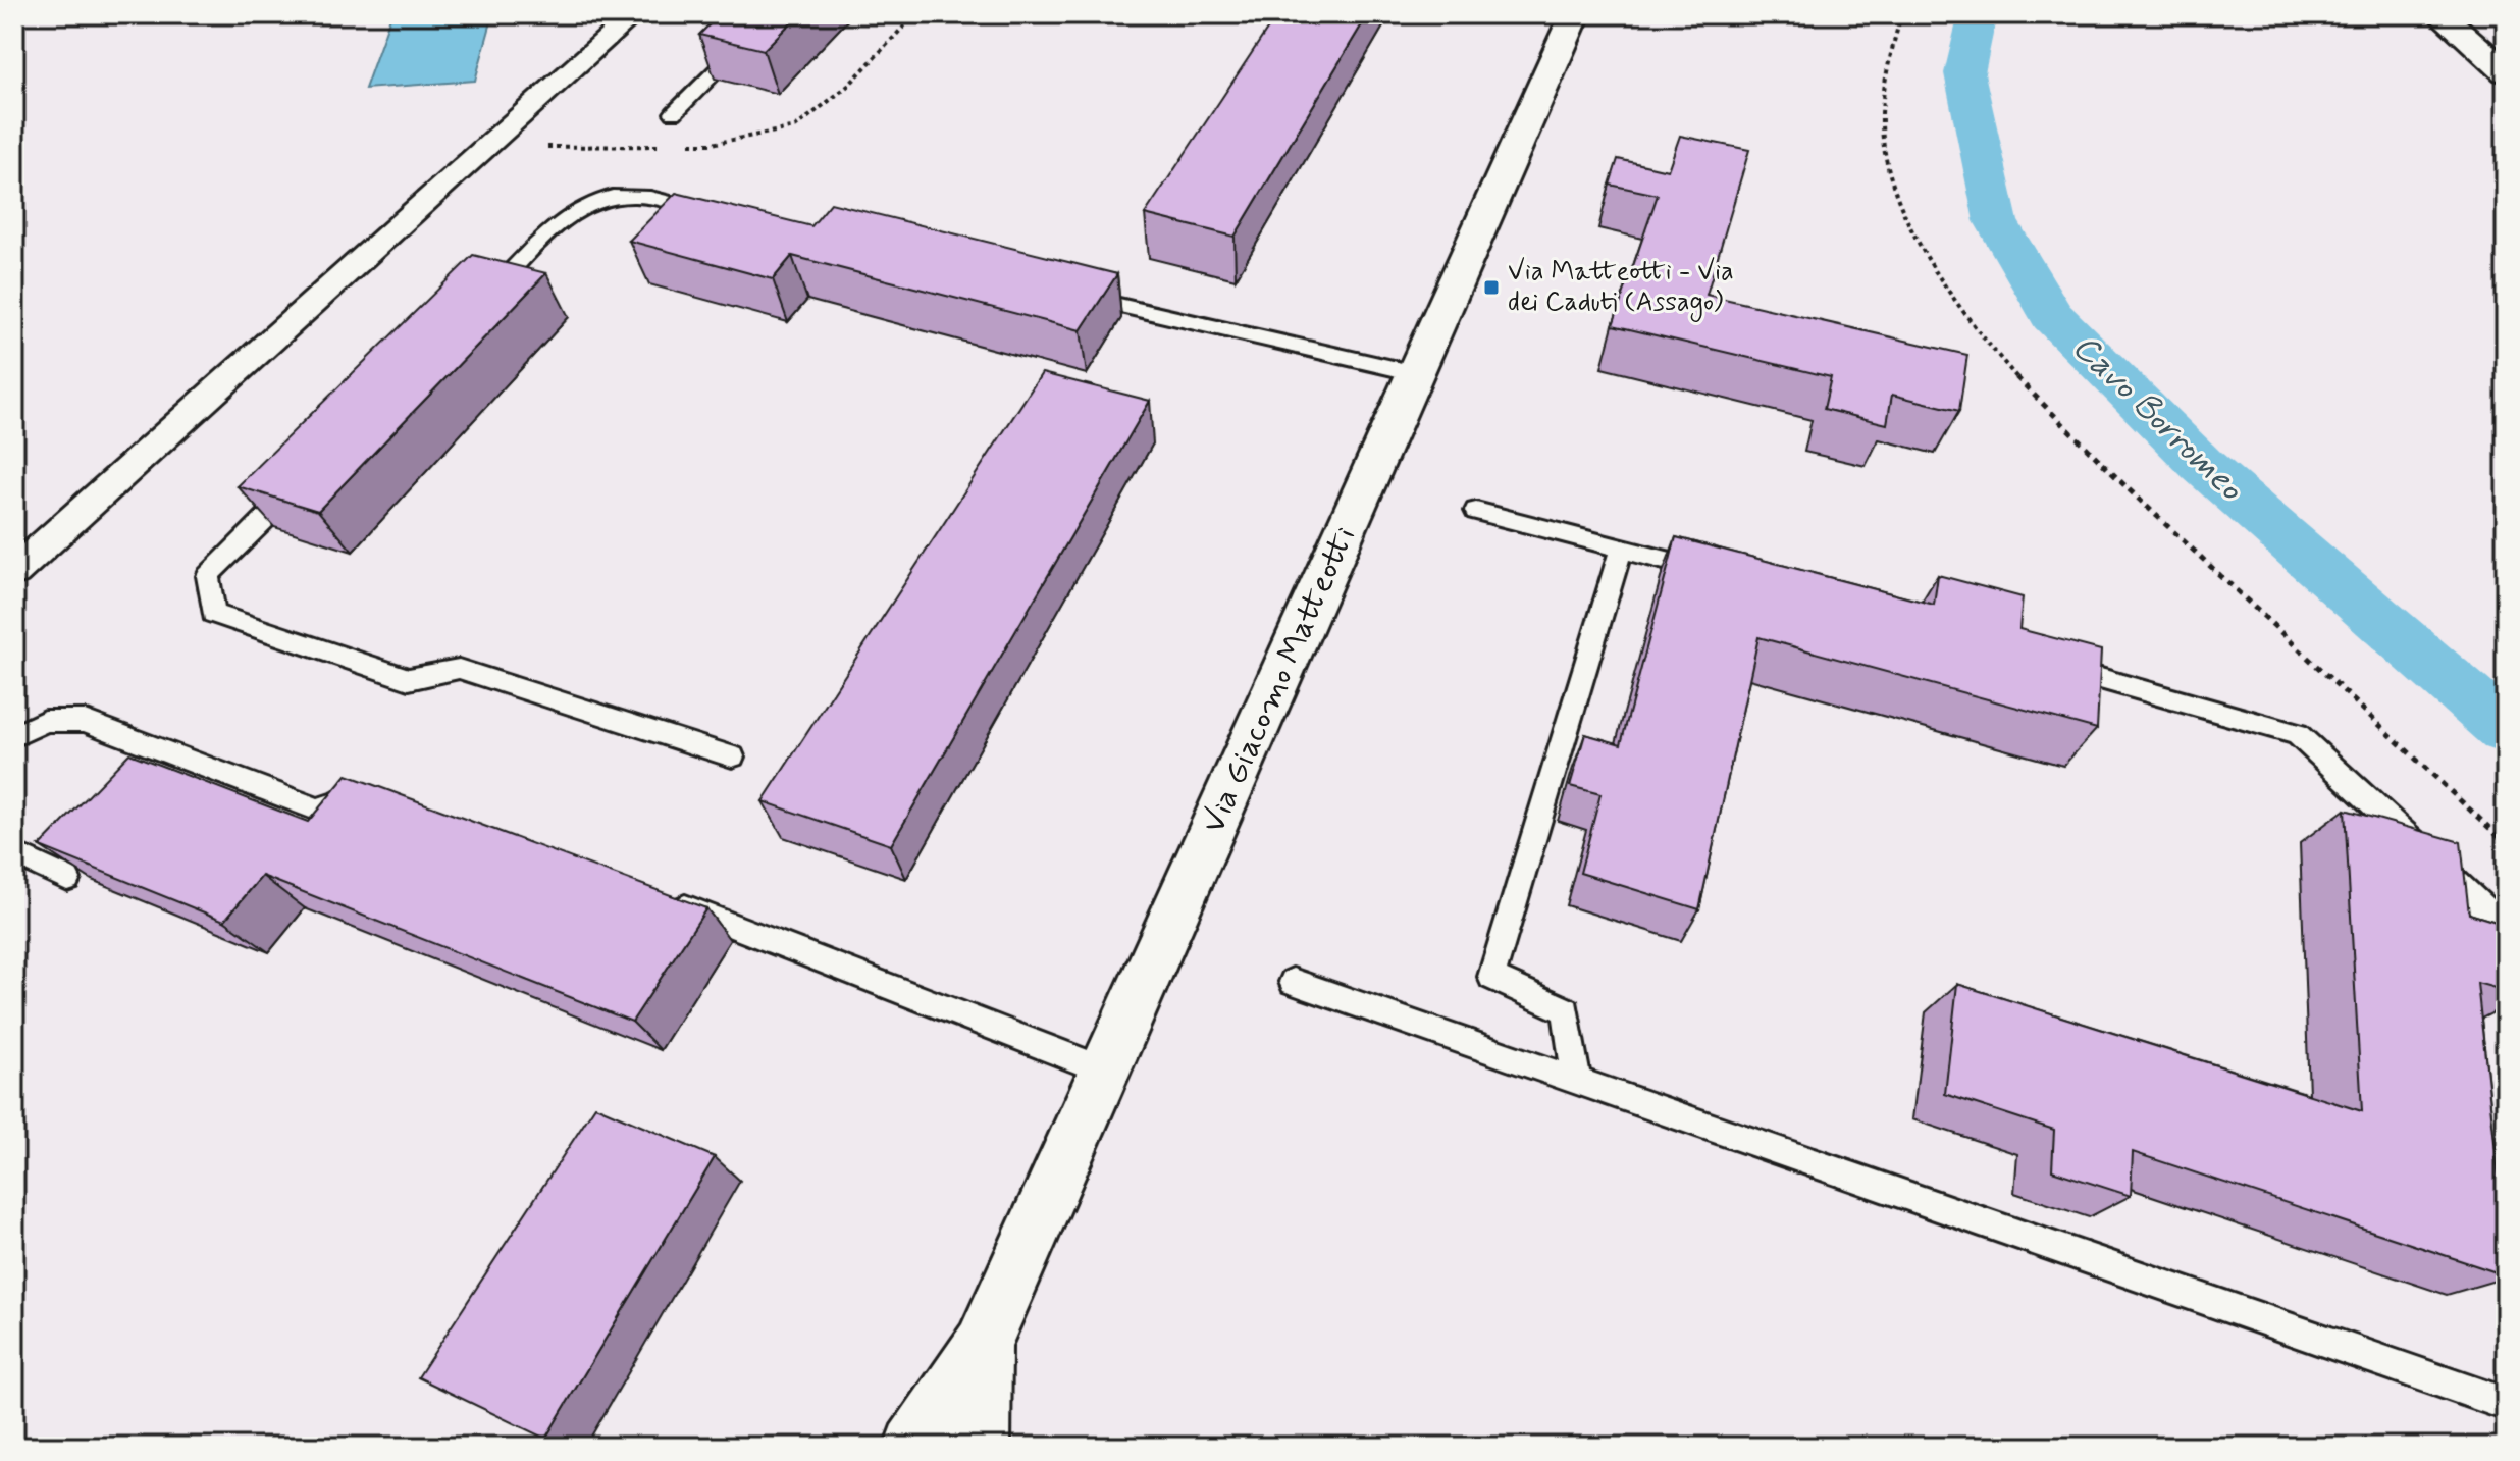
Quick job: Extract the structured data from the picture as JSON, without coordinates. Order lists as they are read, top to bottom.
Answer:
{
  "streets": {
    "street": ["Via Giacomo Matteotti"]
  },
  "water": ["Cavo Borromeo"],
  "places": {
    "transit": ["Via Matteotti - Via dei Caduti (Assago)"]
  }
}
